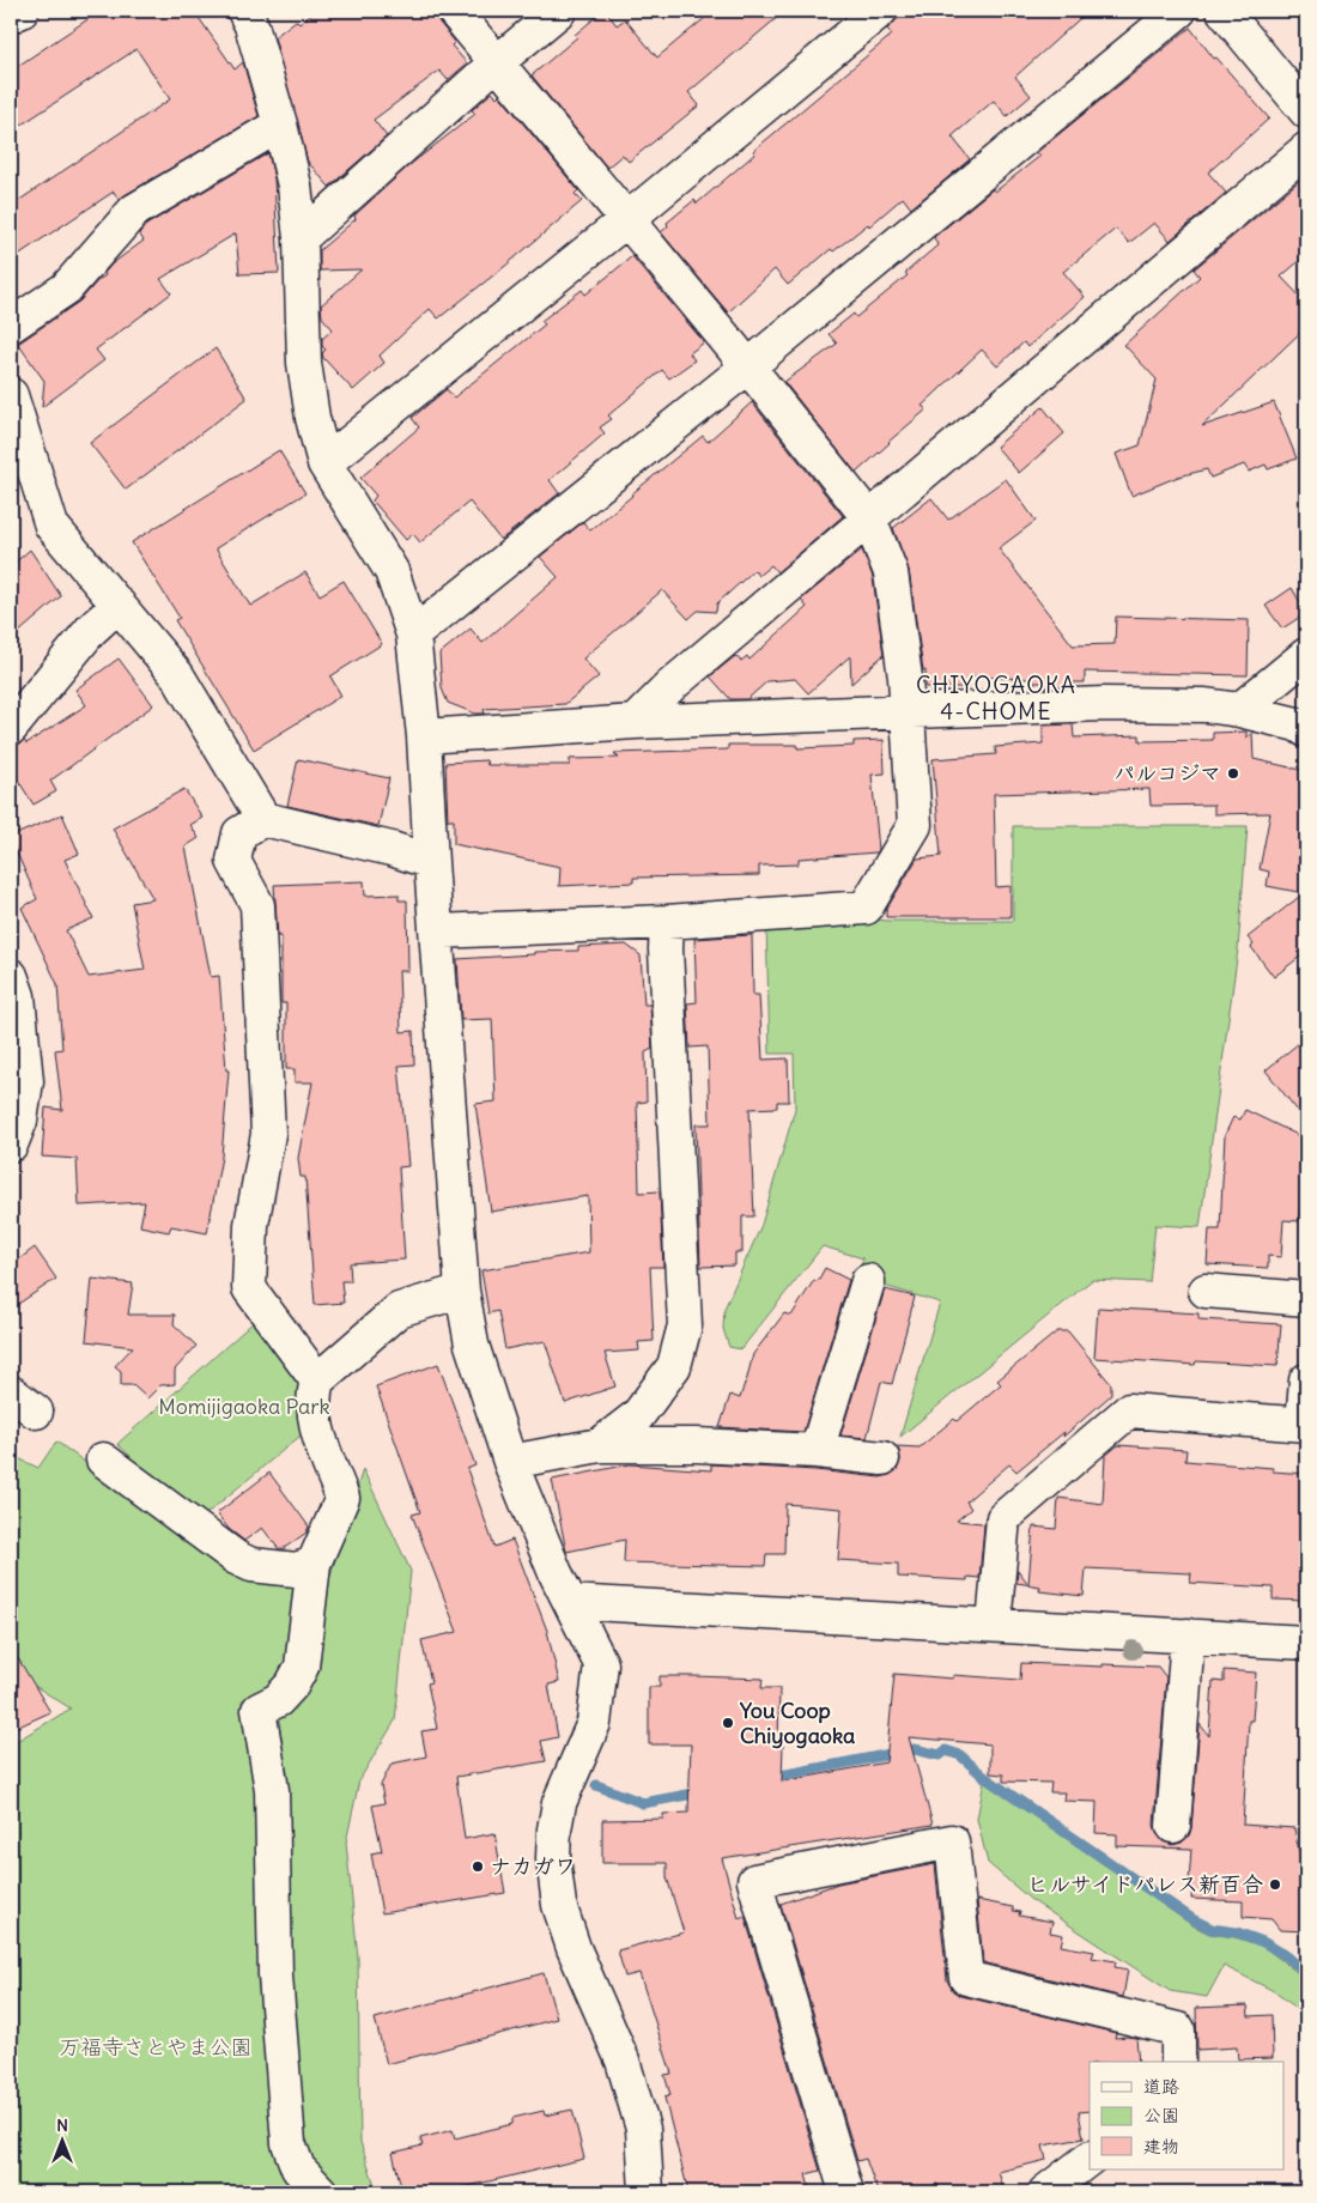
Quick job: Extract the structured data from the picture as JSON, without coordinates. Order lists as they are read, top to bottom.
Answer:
{
  "districts": ["CHIYOGAOKA 4-CHOME"],
  "parks": ["Momijigaoka Park", "万福寺さとやま公園"],
  "places": [
    "パルコジマ",
    "You Coop Chiyogaoka",
    "ナカガワ",
    "ヒルサイドパレス新百合"
  ],
  "legend": ["道路", "公園", "建物"],
  "north": "top"
}
